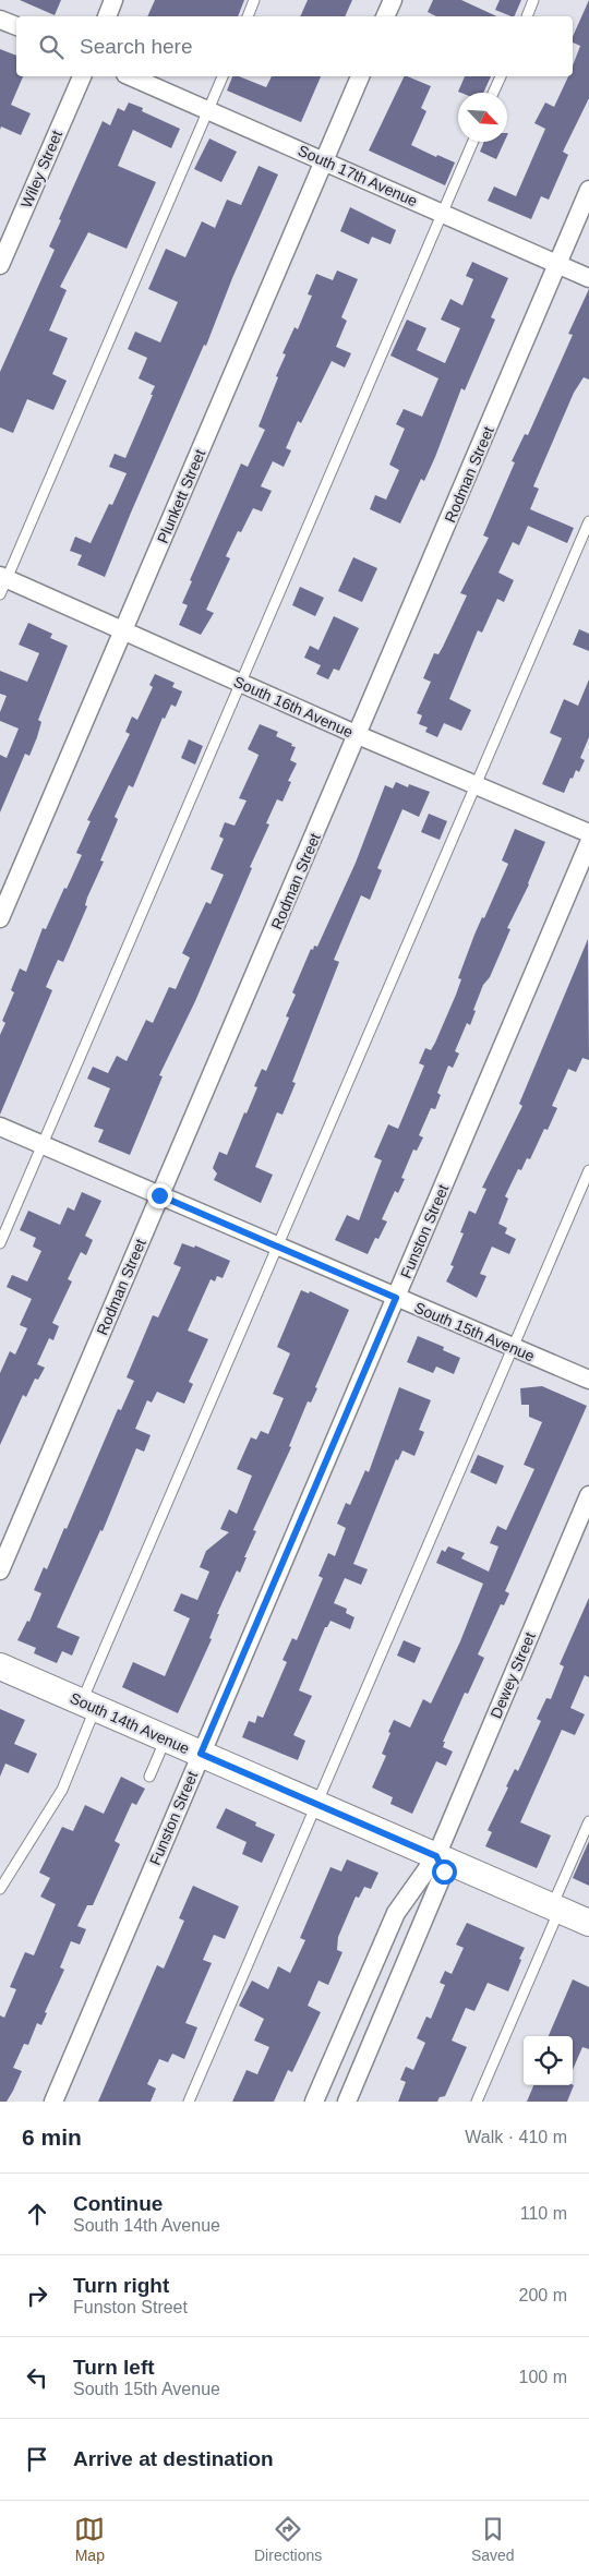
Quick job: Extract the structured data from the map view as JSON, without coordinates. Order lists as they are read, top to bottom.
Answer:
{
  "streets": {
    "street": [
      "Wiley Street",
      "South 17th Avenue",
      "Rodman Street",
      "Plunkett Street",
      "South 16th Avenue",
      "Funston Street",
      "South 15th Avenue",
      "Dewey Street",
      "South 14th Avenue"
    ]
  },
  "crossings": [
    ["South 17th Avenue", "Rodman Street"],
    ["South 17th Avenue", "Plunkett Street"],
    ["Rodman Street", "South 16th Avenue"],
    ["Rodman Street", "South 15th Avenue"],
    ["Plunkett Street", "South 16th Avenue"],
    ["Funston Street", "South 15th Avenue"],
    ["Funston Street", "South 14th Avenue"],
    ["Dewey Street", "South 14th Avenue"]
  ],
  "north": "bottom right",
  "page": {
    "search": "Search here",
    "heading": ["6 min", "Walk · 410 m"],
    "list": [
      ["Continue", "South 14th Avenue", "110 m"],
      ["Turn right", "Funston Street", "200 m"],
      ["Turn left", "South 15th Avenue", "100 m"],
      "Arrive at destination"
    ],
    "nav": ["Map", "Directions", "Saved"]
  }
}
